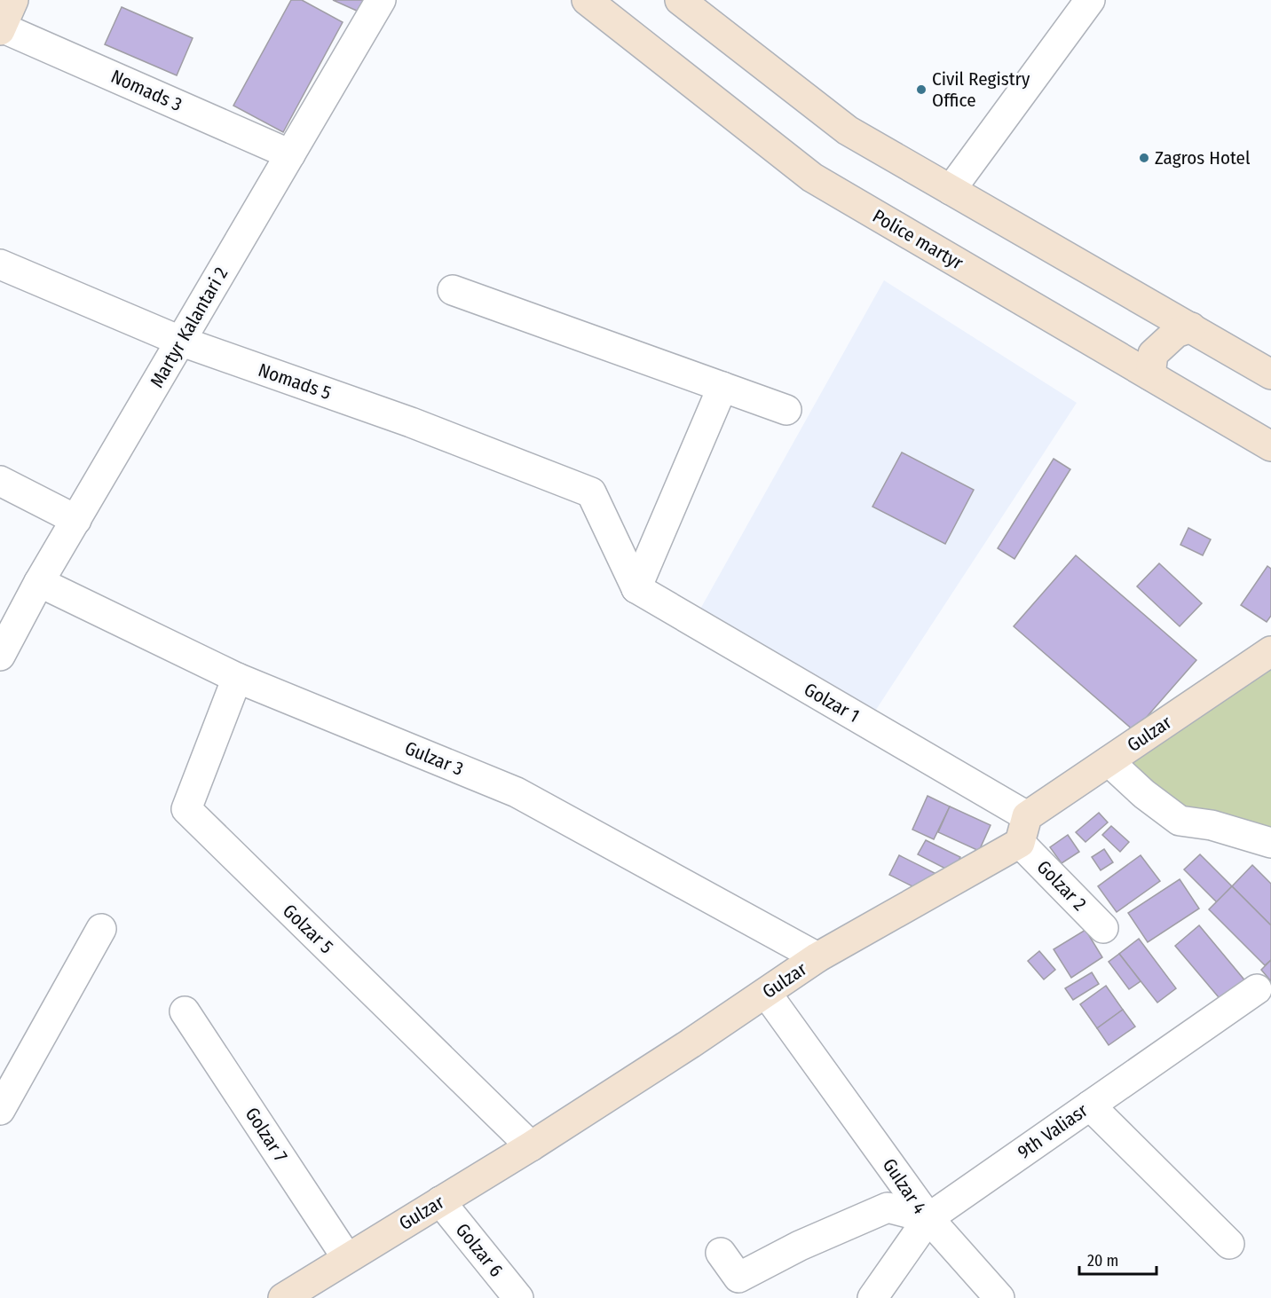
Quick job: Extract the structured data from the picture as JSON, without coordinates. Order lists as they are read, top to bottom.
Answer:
{
  "streets": {
    "main road": ["Police martyr", "Gulzar"],
    "street": [
      "Nomads 3",
      "Martyr Kalantari 2",
      "Nomads 5",
      "Golzar 1",
      "Gulzar 3",
      "Golzar 2",
      "Golzar 5",
      "9th Valiasr",
      "Golzar 7",
      "Gulzar 4",
      "Golzar 6"
    ]
  },
  "crossings": [
    ["Nomads 3", "Martyr Kalantari 2"],
    ["Martyr Kalantari 2", "Nomads 5"],
    ["Martyr Kalantari 2", "Gulzar 3"],
    ["Nomads 5", "Golzar 1"],
    ["Golzar 1", "Gulzar"],
    ["Golzar 1", "Golzar 2"],
    ["Gulzar", "Gulzar 3"],
    ["Gulzar", "Golzar 2"],
    ["Gulzar", "Golzar 5"],
    ["Gulzar", "Golzar 7"],
    ["Gulzar", "Gulzar 4"],
    ["Gulzar", "Golzar 6"],
    ["Gulzar 3", "Golzar 5"],
    ["9th Valiasr", "Gulzar 4"]
  ],
  "places": ["Civil Registry Office", "Zagros Hotel"],
  "scale_bar": "20 m"
}
